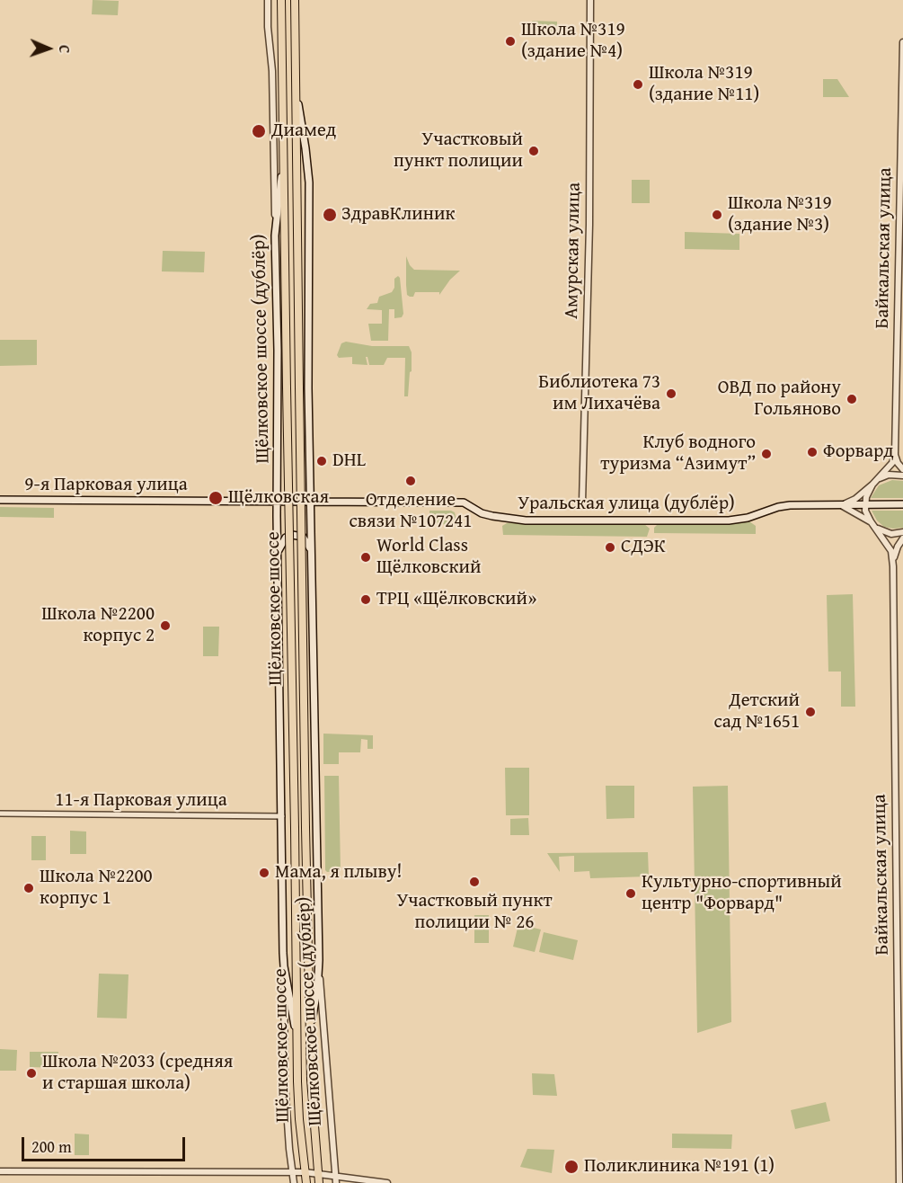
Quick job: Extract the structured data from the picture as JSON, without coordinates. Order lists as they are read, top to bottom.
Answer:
{
  "streets": {
    "main road": [
      "Щёлковское шоссе (дублёр)",
      "9-я Парковая улица",
      "Уральская улица (дублёр)",
      "Щёлковское шоссе"
    ],
    "street": ["Байкальская улица", "Амурская улица", "11-я Парковая улица"]
  },
  "crossings": [
    ["Щёлковское шоссе (дублёр)", "9-я Парковая улица"],
    ["Щёлковское шоссе (дублёр)", "Щёлковское шоссе"],
    ["Щёлковское шоссе (дублёр)", "11-я Парковая улица"],
    ["9-я Парковая улица", "Уральская улица (дублёр)"]
  ],
  "places": [
    "Школа №319 (здание №4)",
    "Школа №319 (здание №11)",
    "Диамед",
    "Участковый пункт полиции",
    "ЗдравКлиник",
    "Школа №319 (здание №3)",
    "Библиотека 73 им Лихачёва",
    "ОВД по району Гольяново",
    "Форвард",
    "Клуб водного туризма “Азимут”",
    "DHL",
    "Отделение связи №107241",
    "Щёлковская",
    "СДЭК",
    "World Class Щёлковский",
    "ТРЦ «Щёлковский»",
    "Школа №2200 корпус 2",
    "Детский сад №1651",
    "Мама, я плыву!",
    "Участковый пункт полиции № 26",
    "Школа №2200 корпус 1",
    "Культурно-спортивный центр \"Форвард\"",
    "Школа №2033 (средняя и старшая школа)",
    "Поликлиника №191 (1)"
  ],
  "scale_bar": "200 m",
  "north": "right"
}
